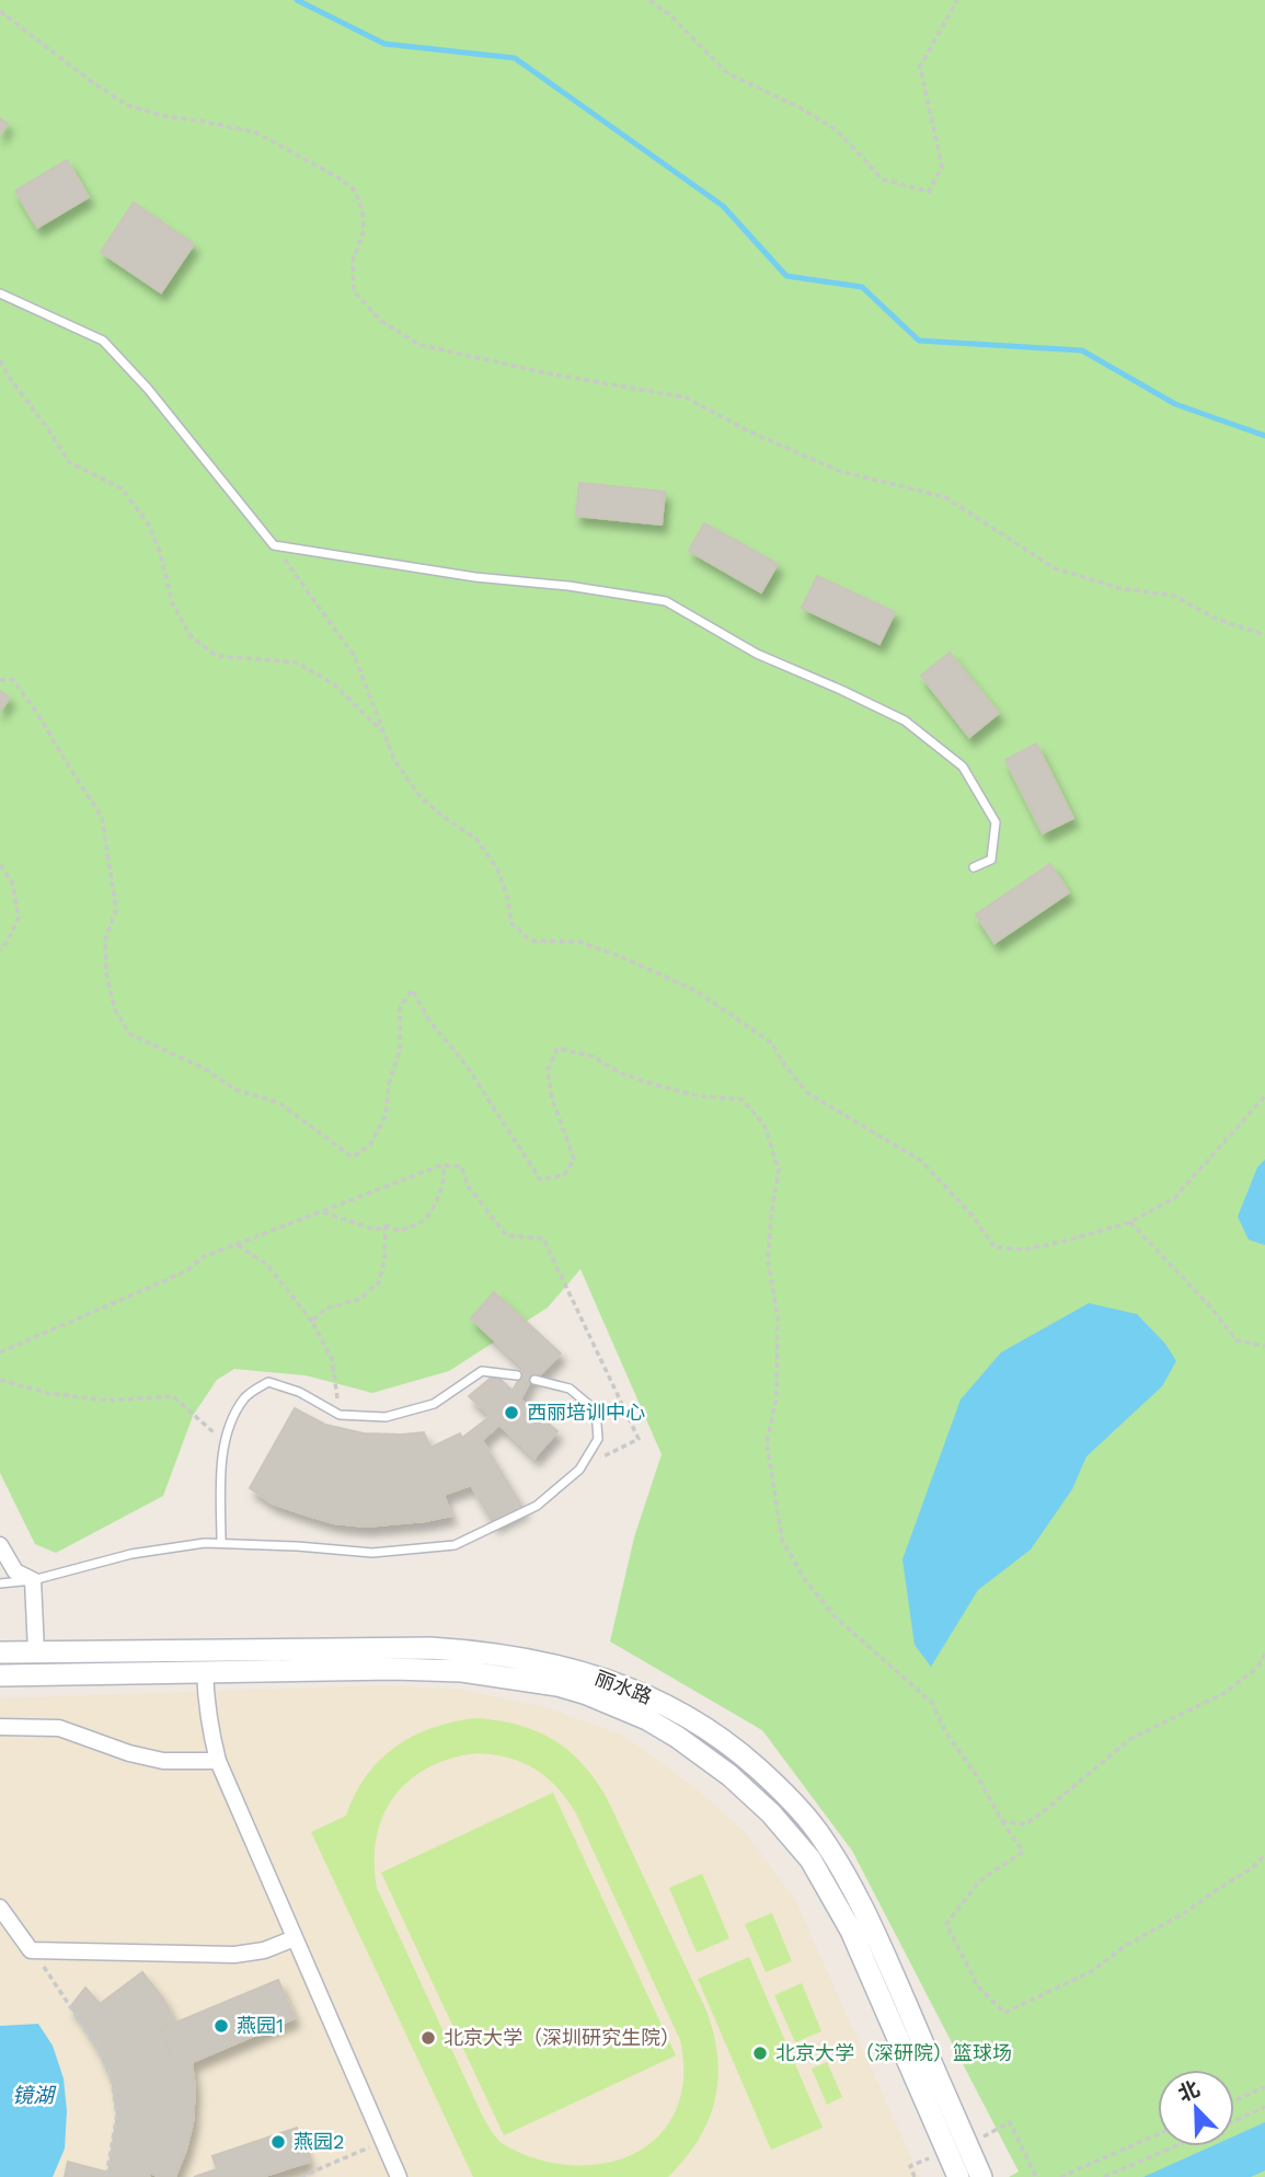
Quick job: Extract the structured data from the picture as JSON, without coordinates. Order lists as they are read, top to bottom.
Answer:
{
  "streets": {
    "main road": ["丽水路"]
  },
  "water": ["镜湖"],
  "places": [
    "西丽培训中心",
    "燕园1",
    "北京大学（深圳研究生院）",
    "北京大学（深研院）篮球场",
    "燕园2"
  ],
  "north": "top left"
}
